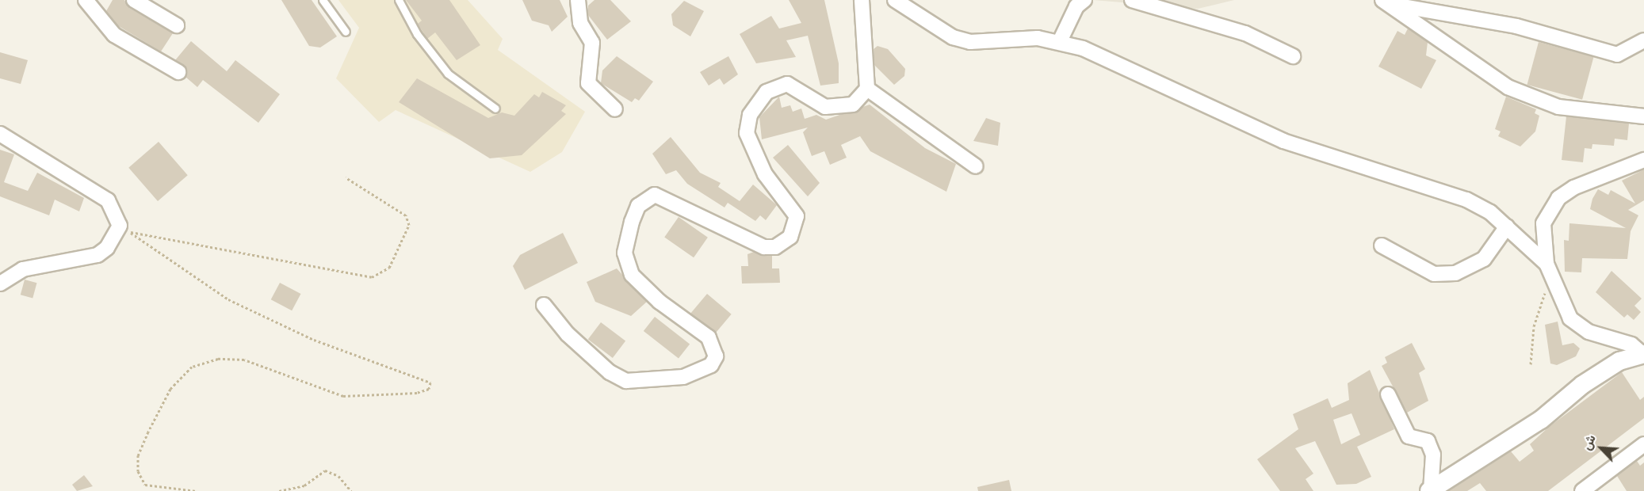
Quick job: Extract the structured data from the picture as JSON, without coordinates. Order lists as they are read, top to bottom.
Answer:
{
  "north": "top left"
}
